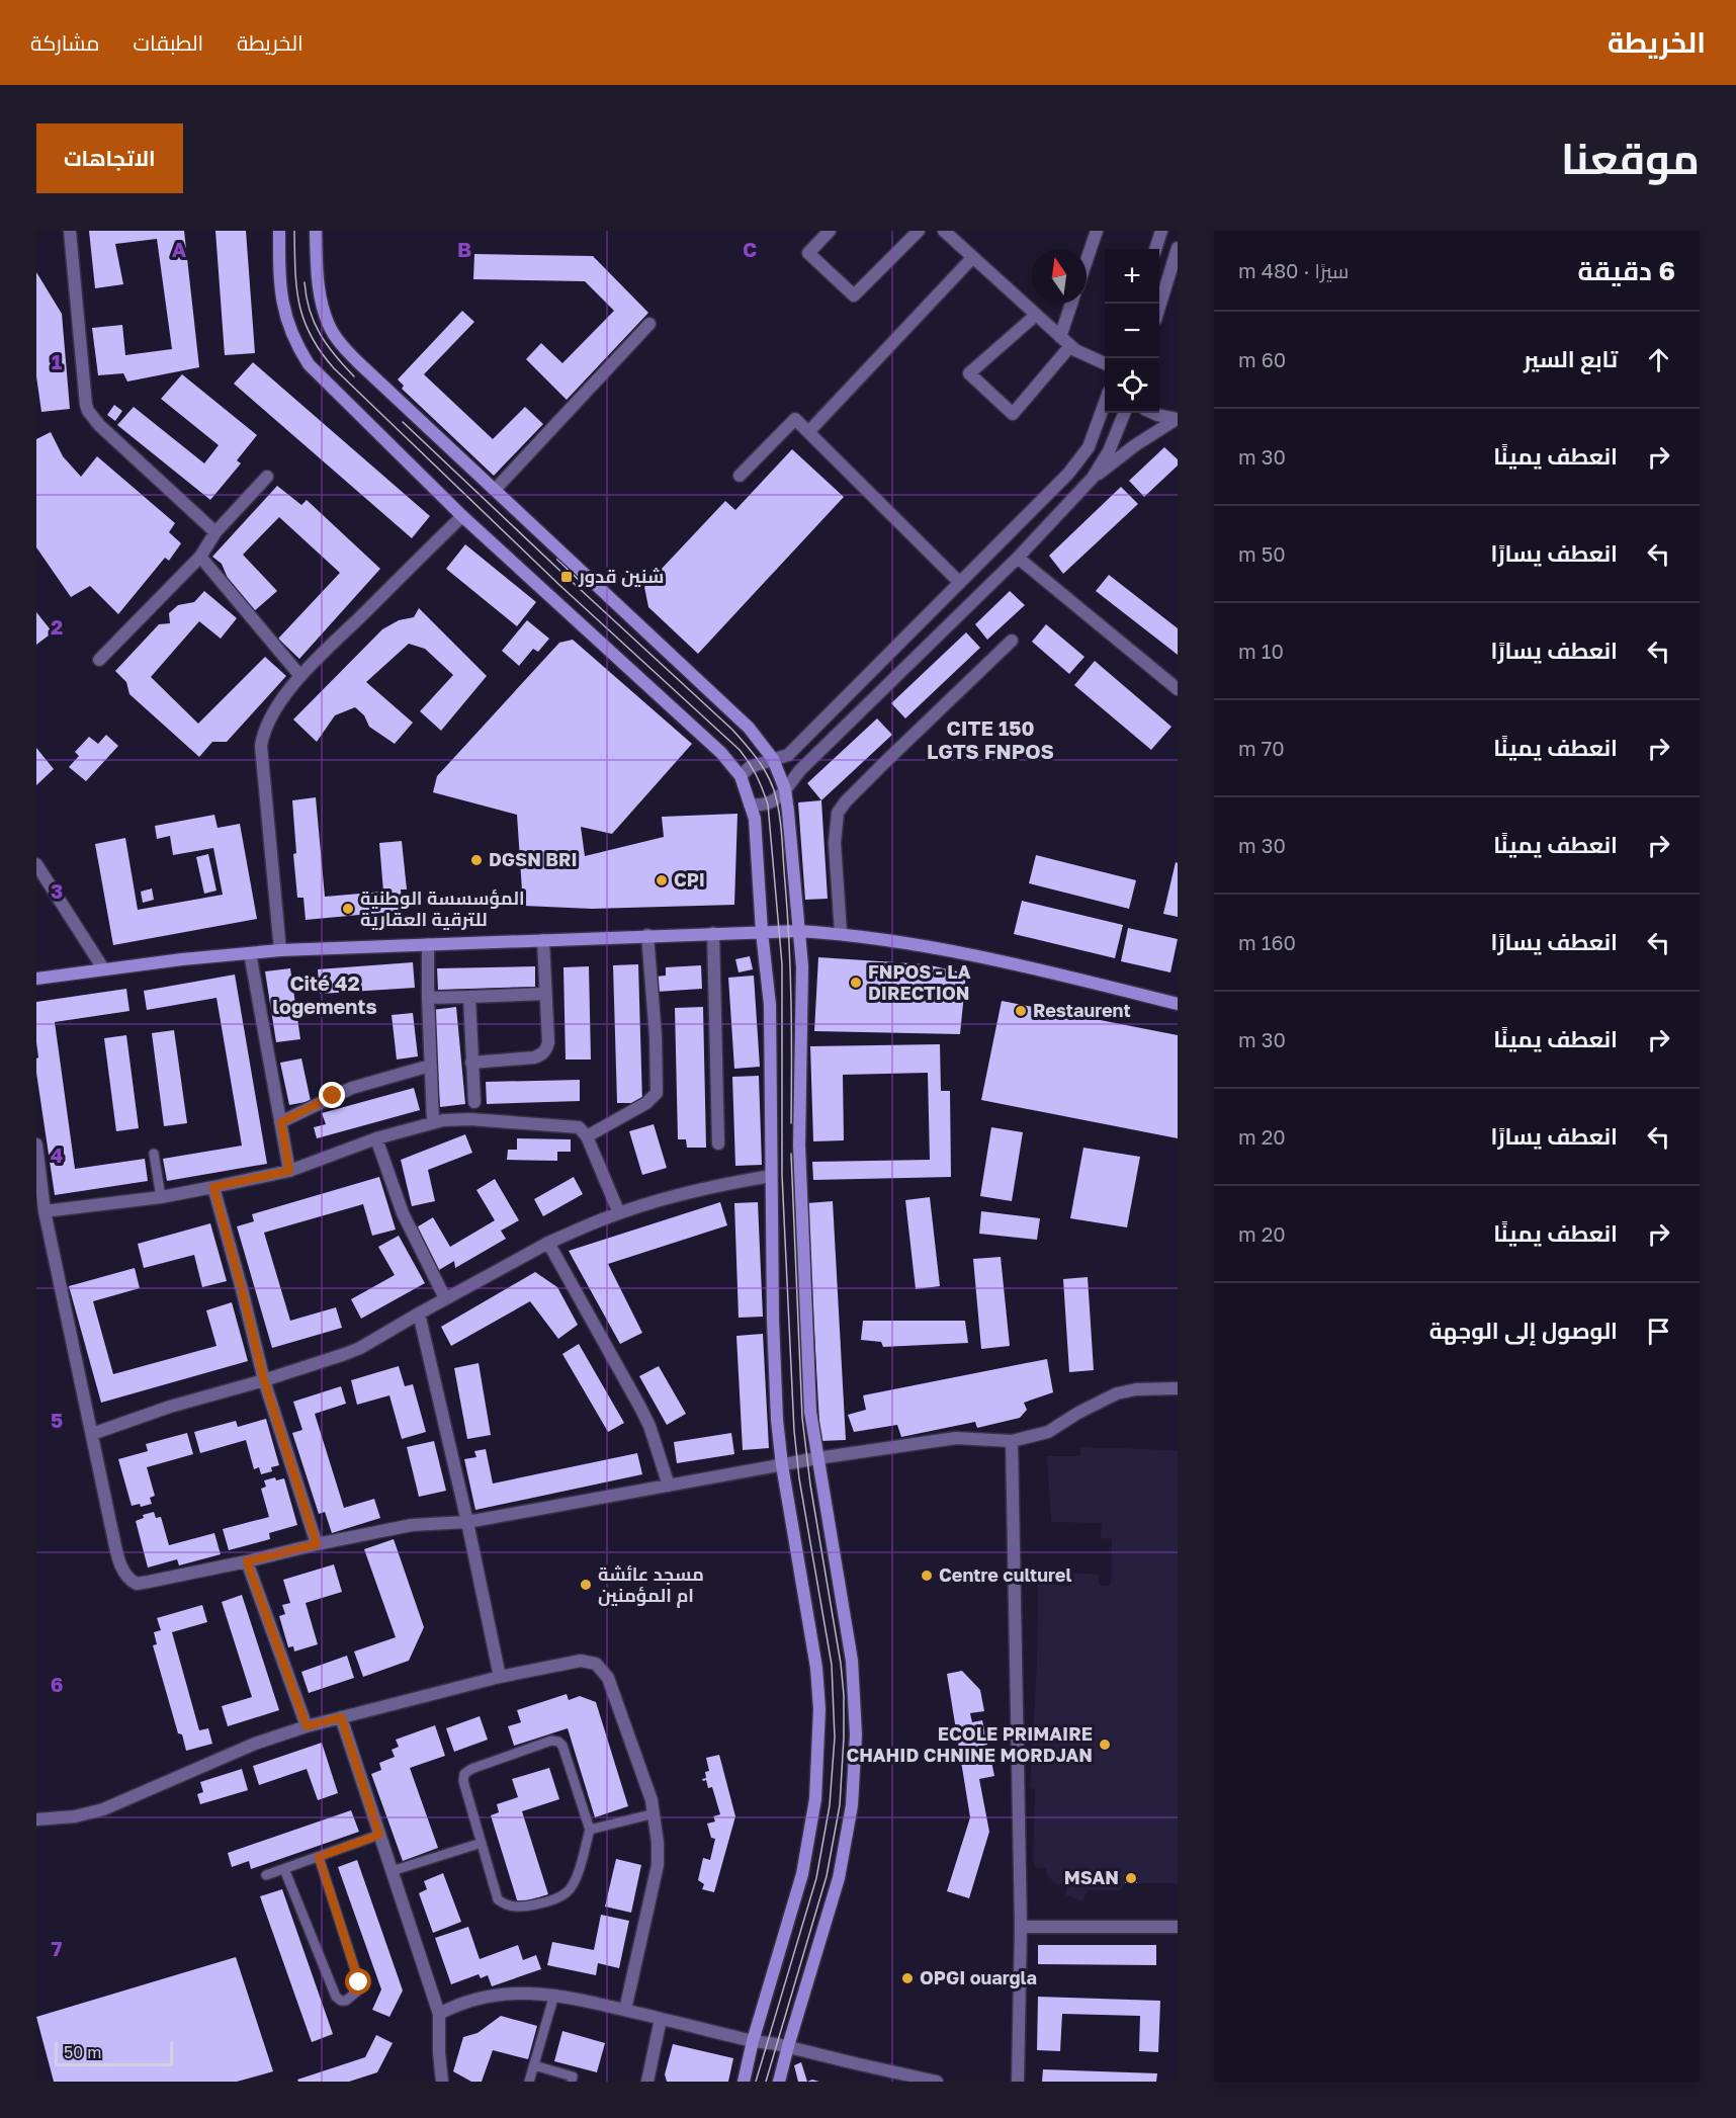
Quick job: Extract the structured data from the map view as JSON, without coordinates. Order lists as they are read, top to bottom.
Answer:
{
  "districts": ["CITE 150 LGTS FNPOS", "Cité 42 logements"],
  "places": {
    "transit": ["شنين قدور"],
    "other": [
      "DGSN BRI",
      "CPI",
      "المؤسسسة الوطنية للترقية العقارية",
      "FNPOS - LA DIRECTION",
      "Restaurent",
      "Centre culturel",
      "مسجد عائشة ام المؤمنين",
      "ECOLE PRIMAIRE CHAHID CHNINE MORDJAN",
      "MSAN",
      "OPGI ouargla"
    ]
  },
  "scale_bar": "50 m",
  "north": "top",
  "page": {
    "header": "الخريطة",
    "nav": ["الخريطة", "الطبقات", "مشاركة"],
    "title": "موقعنا",
    "buttons": "الاتجاهات",
    "heading": ["6 دقيقة", "سيرًا · 480 m"],
    "map_buttons": ["+", "−"],
    "list": [
      ["تابع السير", "60 m"],
      ["انعطف يمينًا", "30 m"],
      ["انعطف يسارًا", "50 m"],
      ["انعطف يسارًا", "10 m"],
      ["انعطف يمينًا", "70 m"],
      ["انعطف يمينًا", "30 m"],
      ["انعطف يسارًا", "160 m"],
      ["انعطف يمينًا", "30 m"],
      ["انعطف يسارًا", "20 m"],
      ["انعطف يمينًا", "20 m"],
      "الوصول إلى الوجهة"
    ],
    "scale": "50 m"
  },
  "grid": {
    "columns": ["A", "B", "C"],
    "rows": [
      "1",
      "2",
      "3",
      "4",
      "5",
      "6",
      "7"
    ]
  }
}
